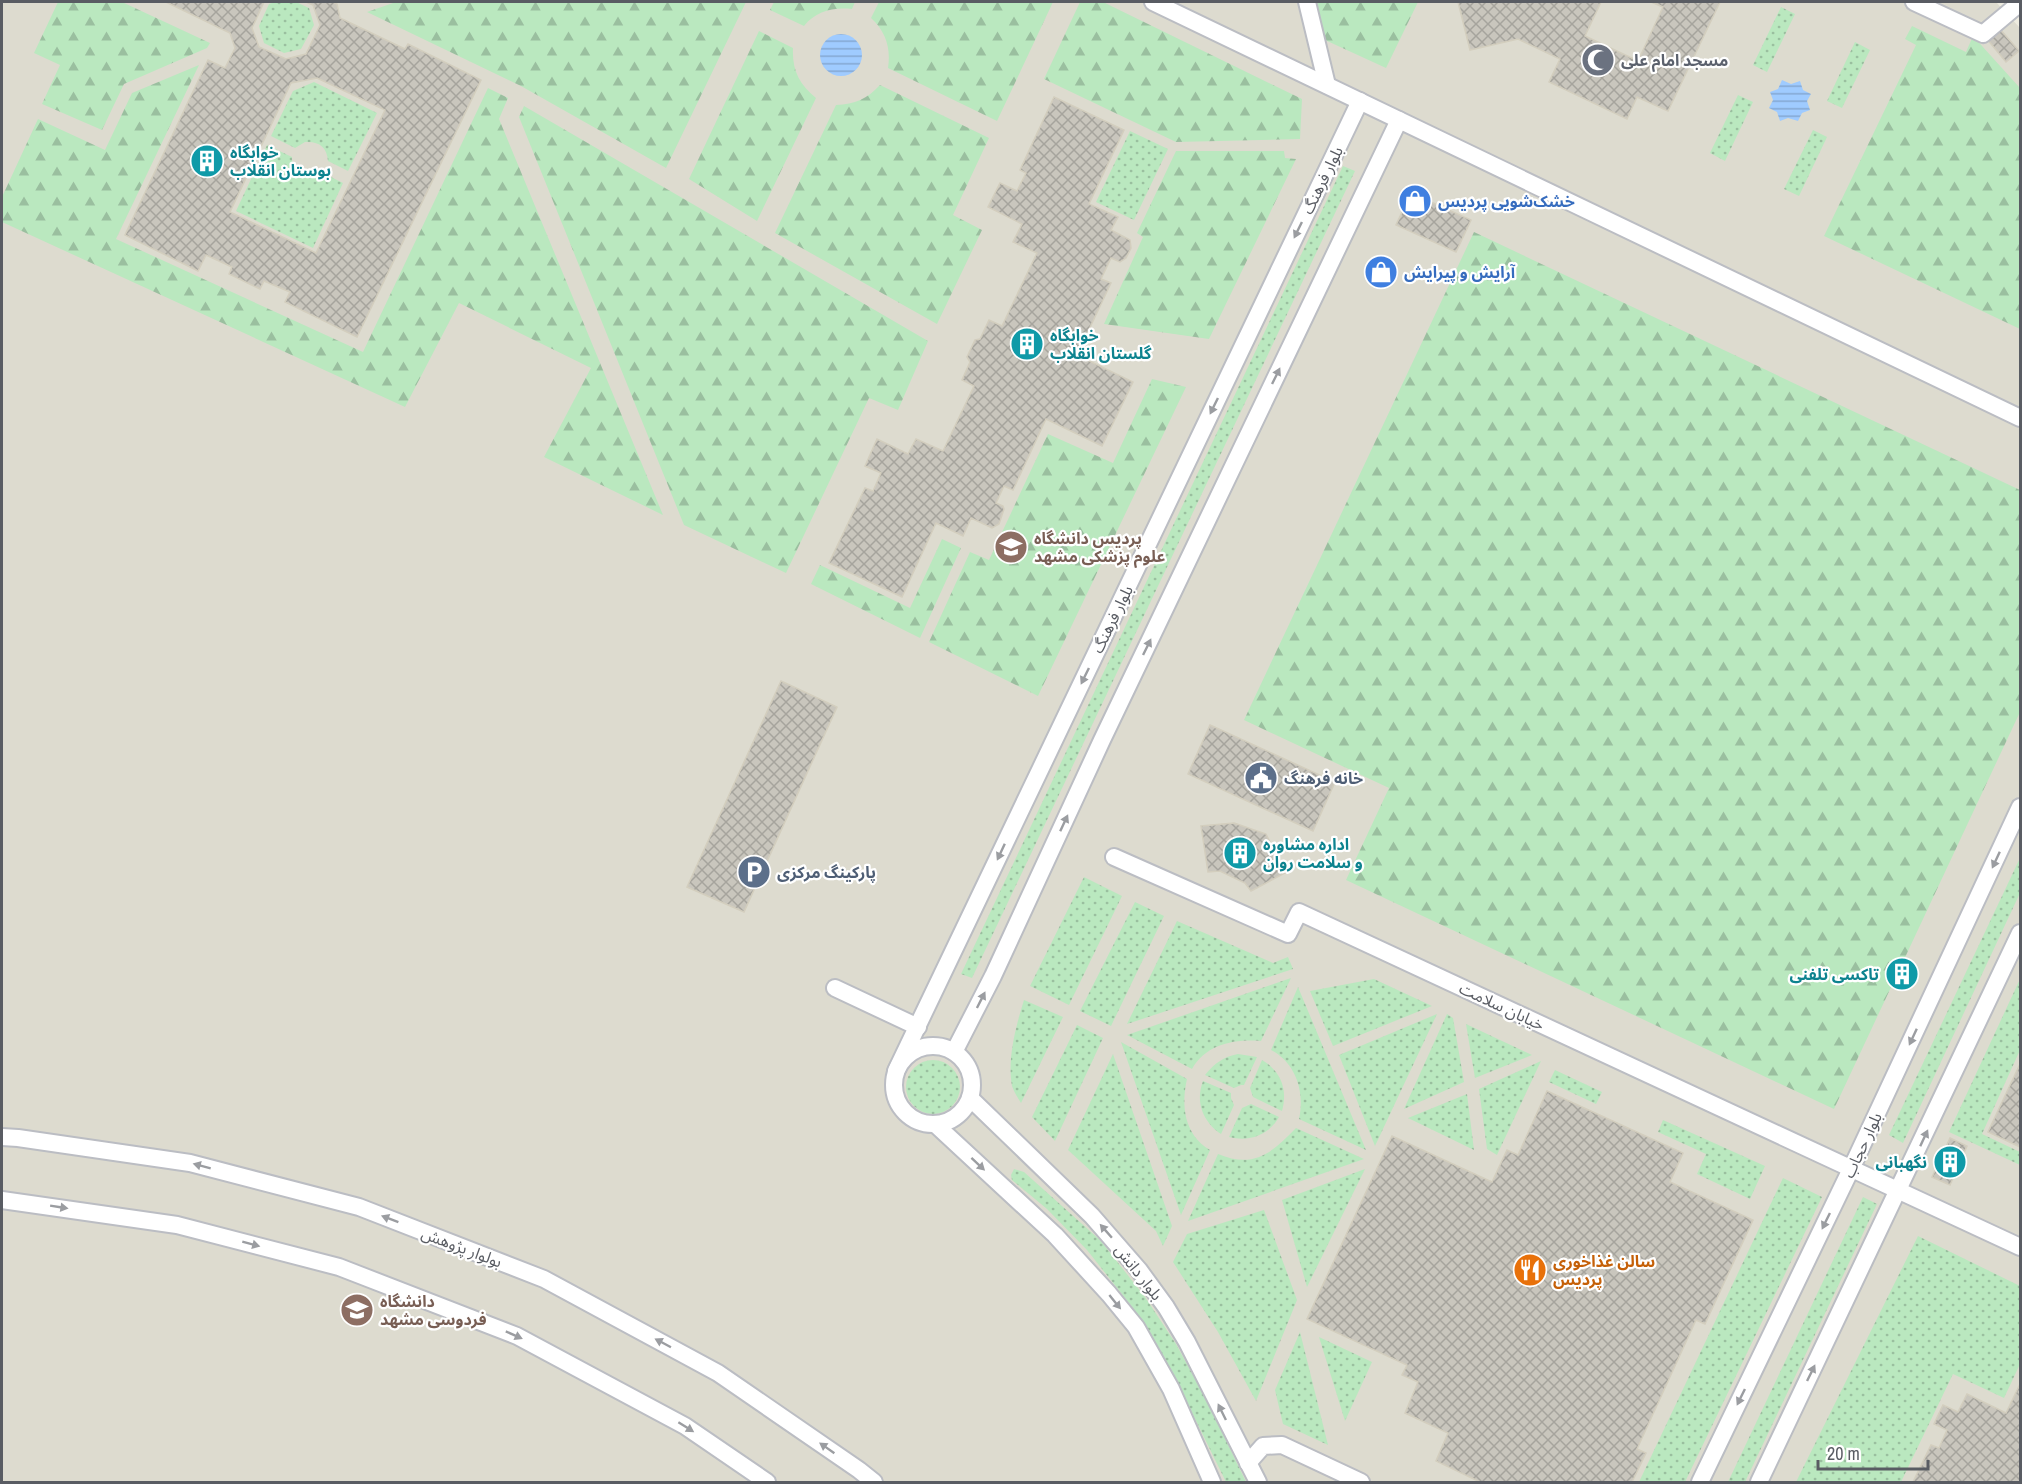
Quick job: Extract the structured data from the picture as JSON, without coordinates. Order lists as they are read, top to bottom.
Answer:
{
  "streets": {
    "lane": [
      "بلوار فرهنگ",
      "خیابان سلامت",
      "بلوار حجاب",
      "بولوار پژوهش",
      "بلوار دانش"
    ]
  },
  "crossings": [
    ["بلوار فرهنگ", "بلوار دانش"],
    ["خیابان سلامت", "بلوار حجاب"]
  ],
  "places": {
    "mosque": ["مسجد امام علی"],
    "building": [
      "خوابگاه بوستان انقلاب",
      "خوابگاه گلستان انقلاب",
      "اداره مشاوره و سلامت روان",
      "تاکسی تلفنی",
      "نگهبانی"
    ],
    "shop": ["خشک‌شویی پردیس", "آرایش و پیرایش"],
    "school or university": ["پردیس دانشگاه علوم پزشکی مشهد", "دانشگاه فردوسی مشهد"],
    "public building": ["خانه فرهنگ"],
    "parking": ["پارکینگ مرکزی"],
    "restaurant": ["سالن غذاخوری پردیس"]
  },
  "scale_bar": "20 m"
}
